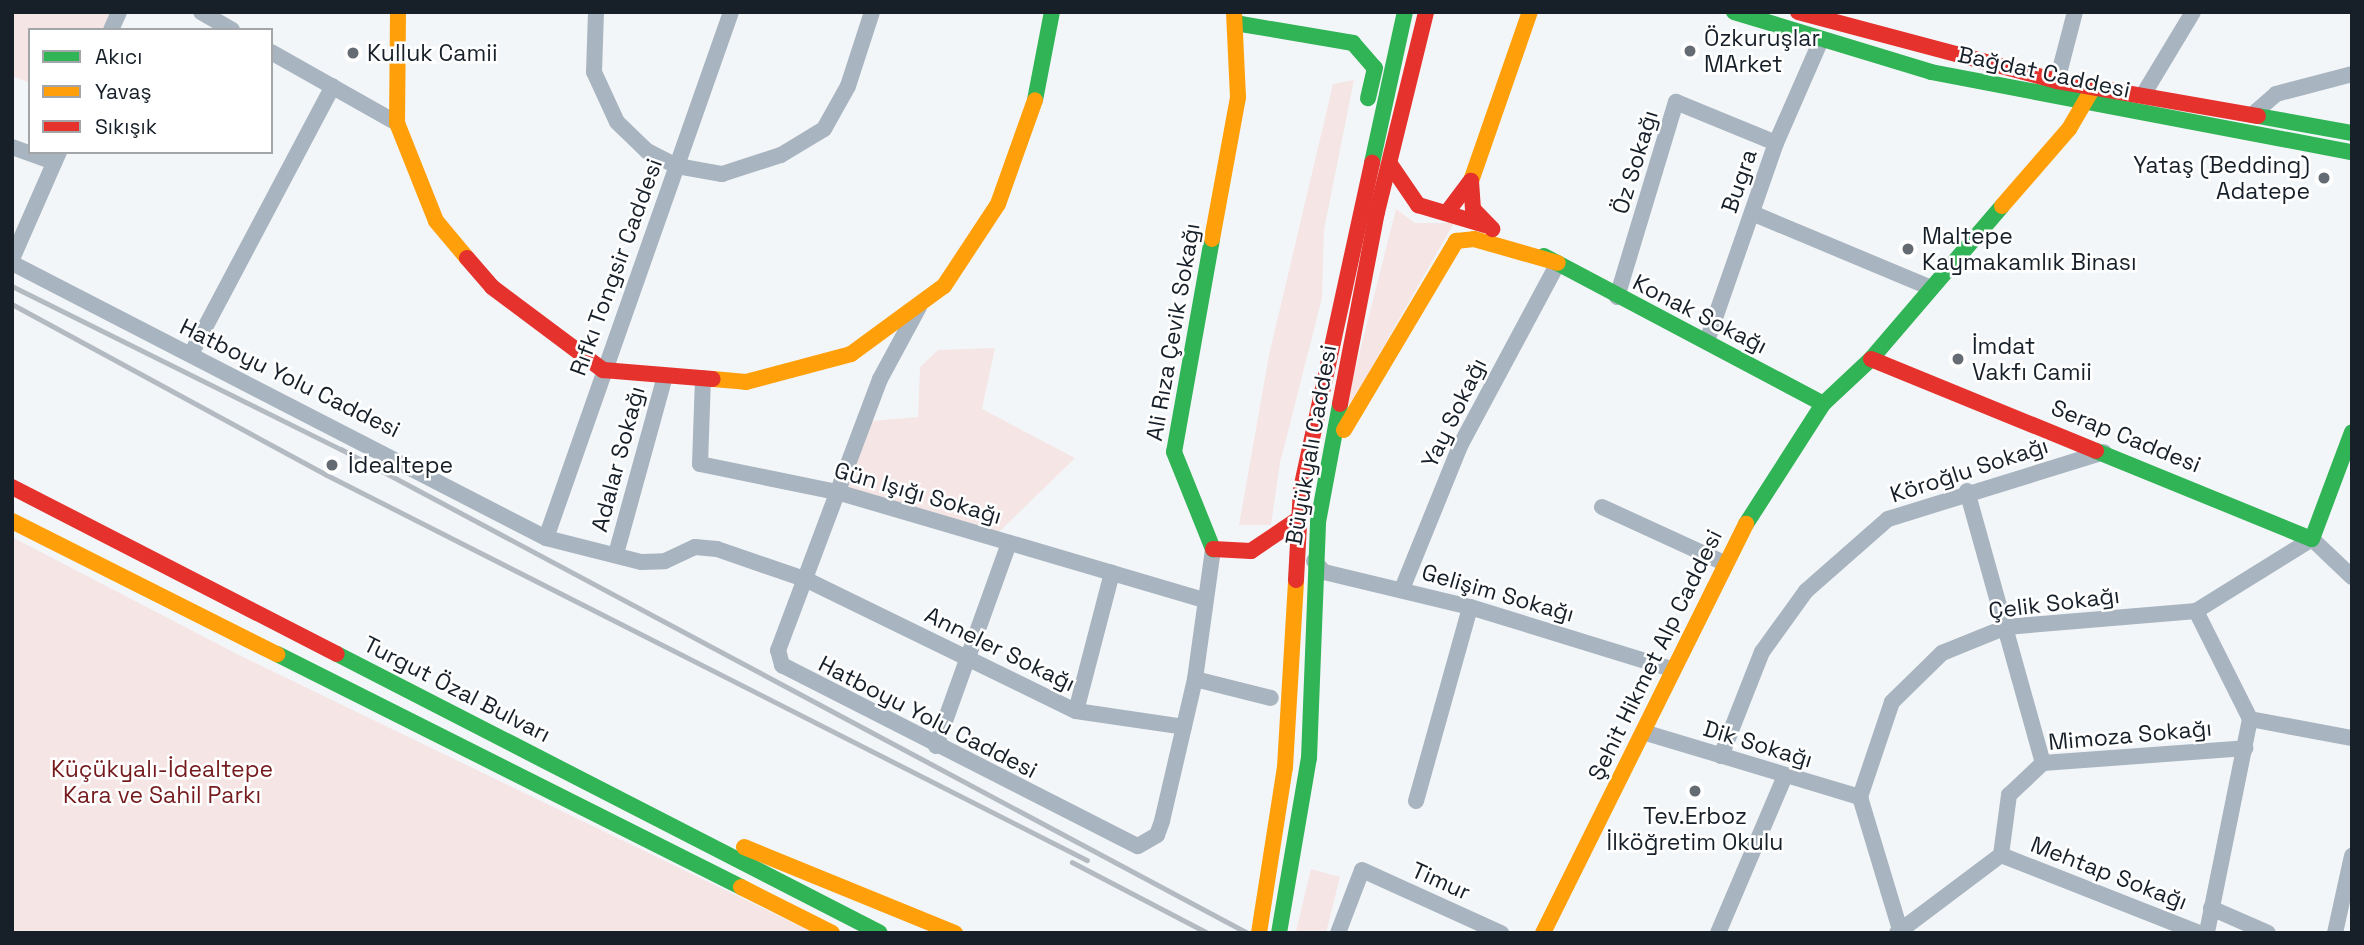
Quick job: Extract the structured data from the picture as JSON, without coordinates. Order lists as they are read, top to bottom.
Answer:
{
  "streets": {
    "main road": [
      "Bağdat Caddesi",
      "Konak Sokağı",
      "Ali Rıza Çevik Sokağı",
      "Serap Caddesi",
      "Büyükyalı Caddesi",
      "Şehit Hikmet Alp Caddesi",
      "Turgut Özal Bulvarı"
    ],
    "street": [
      "Öz Sokağı",
      "Bugra",
      "Rıfkı Tongsir Caddesi",
      "Hatboyu Yolu Caddesi",
      "Yay Sokağı",
      "Adalar Sokağı",
      "Köroğlu Sokağı",
      "Gün Işığı Sokağı",
      "Gelişim Sokağı",
      "Çelik Sokağı",
      "Anneler Sokağı",
      "Mimoza Sokağı",
      "Dik Sokağı",
      "Mehtap Sokağı",
      "Timur"
    ]
  },
  "crossings": [
    ["Bağdat Caddesi", "Bugra"],
    ["Bağdat Caddesi", "Şehit Hikmet Alp Caddesi"],
    ["Öz Sokağı", "Bugra"],
    ["Öz Sokağı", "Konak Sokağı"],
    ["Bugra", "Konak Sokağı"],
    ["Rıfkı Tongsir Caddesi", "Hatboyu Yolu Caddesi"],
    ["Konak Sokağı", "Yay Sokağı"],
    ["Konak Sokağı", "Şehit Hikmet Alp Caddesi"],
    ["Hatboyu Yolu Caddesi", "Adalar Sokağı"],
    ["Hatboyu Yolu Caddesi", "Gün Işığı Sokağı"],
    ["Hatboyu Yolu Caddesi", "Anneler Sokağı"],
    ["Yay Sokağı", "Gelişim Sokağı"],
    ["Serap Caddesi", "Köroğlu Sokağı"],
    ["Serap Caddesi", "Şehit Hikmet Alp Caddesi"],
    ["Büyükyalı Caddesi", "Gelişim Sokağı"],
    ["Adalar Sokağı", "Anneler Sokağı"],
    ["Köroğlu Sokağı", "Dik Sokağı"],
    ["Gelişim Sokağı", "Şehit Hikmet Alp Caddesi"],
    ["Çelik Sokağı", "Dik Sokağı"],
    ["Şehit Hikmet Alp Caddesi", "Dik Sokağı"],
    ["Mimoza Sokağı", "Mehtap Sokağı"]
  ],
  "parks": ["Küçükyalı-İdealtepe Kara ve Sahil Parkı"],
  "places": [
    "Özkuruşlar MArket",
    "Kulluk Camii",
    "Yataş (Bedding) Adatepe",
    "Maltepe Kaymakamlık Binası",
    "İmdat Vakfı Camii",
    "İdealtepe",
    "Tev.Erboz İlköğretim Okulu"
  ],
  "legend": ["Akıcı", "Yavaş", "Sıkışık"]
}
